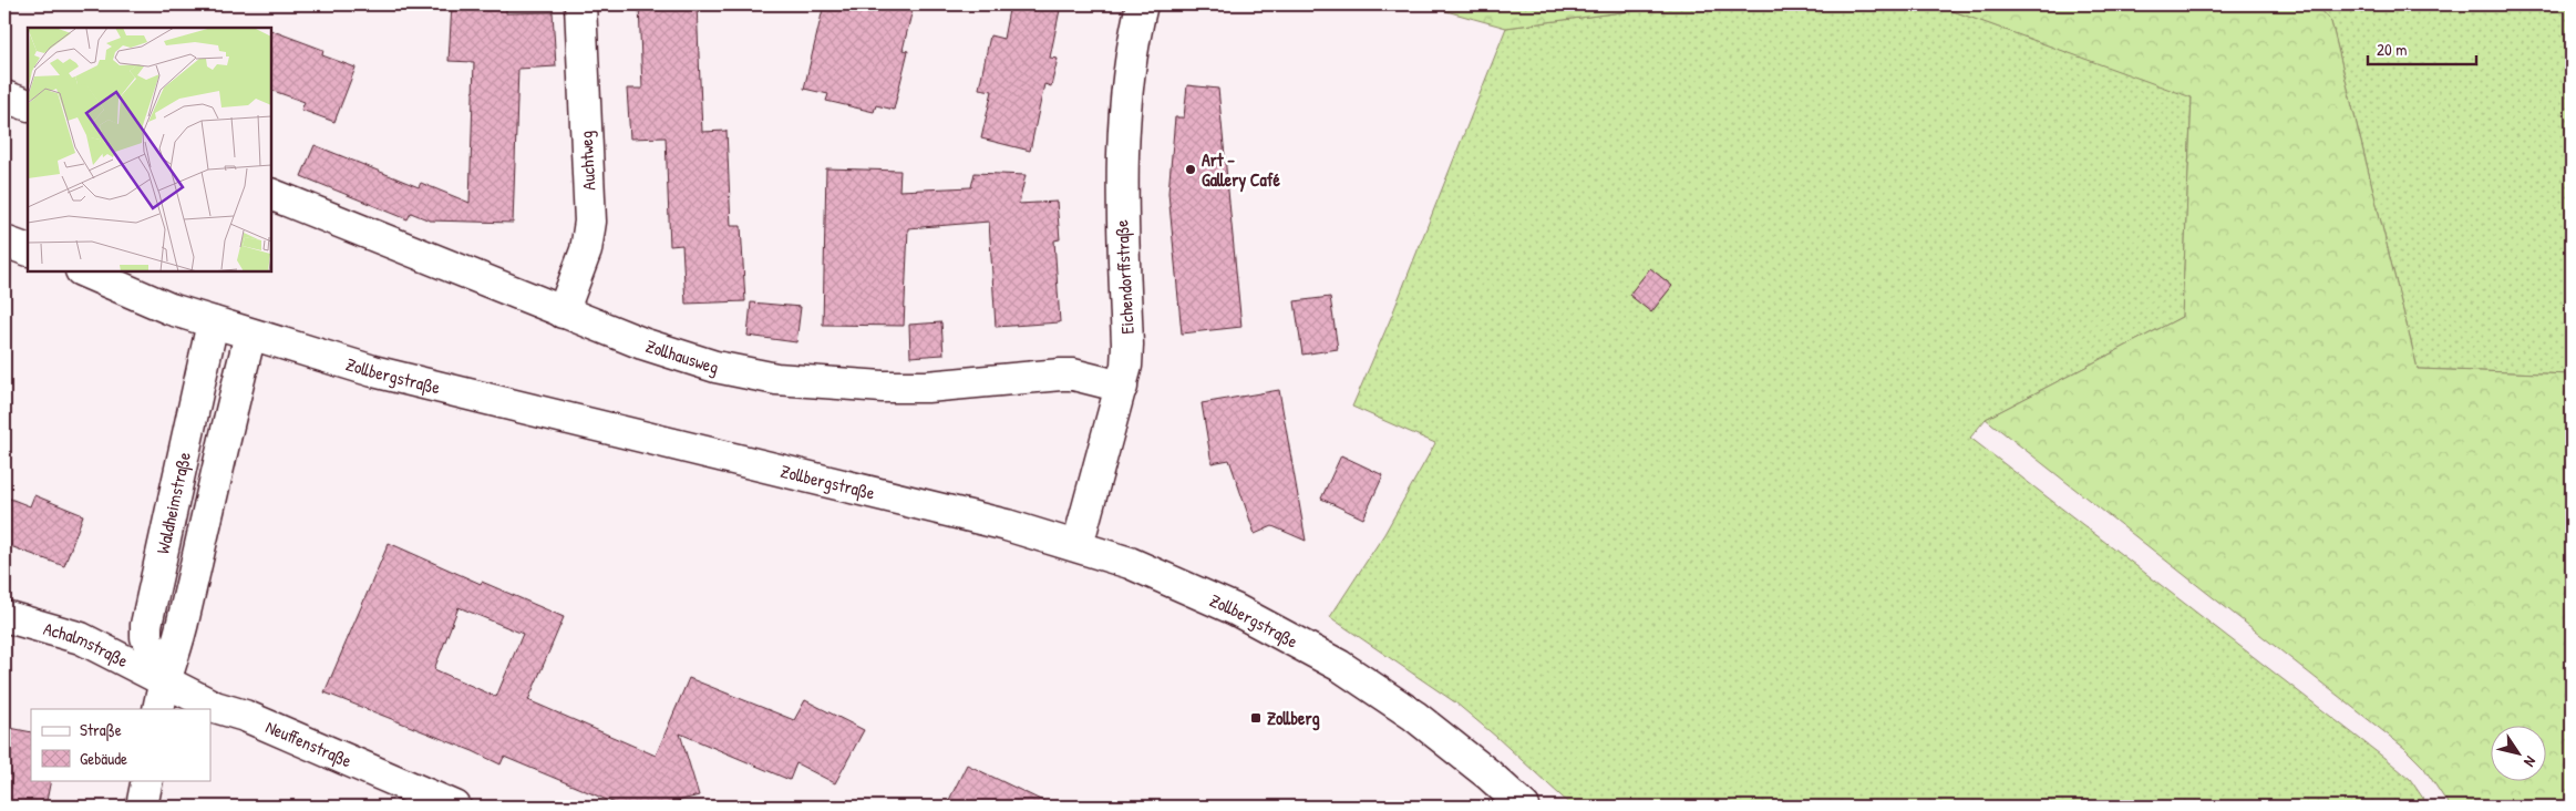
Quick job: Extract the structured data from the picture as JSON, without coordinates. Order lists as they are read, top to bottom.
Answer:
{
  "streets": {
    "street": [
      "Auchtweg",
      "Eichendorffstraße",
      "Zollhausweg",
      "Zollbergstraße",
      "Waldheimstraße",
      "Achalmstraße",
      "Neuffenstraße"
    ]
  },
  "crossings": [
    ["Auchtweg", "Zollhausweg"],
    ["Eichendorffstraße", "Zollhausweg"],
    ["Eichendorffstraße", "Zollbergstraße"],
    ["Zollbergstraße", "Waldheimstraße"],
    ["Waldheimstraße", "Achalmstraße"],
    ["Waldheimstraße", "Neuffenstraße"],
    ["Achalmstraße", "Neuffenstraße"]
  ],
  "places": {
    "other": ["Art – Gallery Café"],
    "transit": ["Zollberg"]
  },
  "legend": ["Straße", "Gebäude"],
  "scale_bar": "20 m",
  "north": "bottom right"
}
